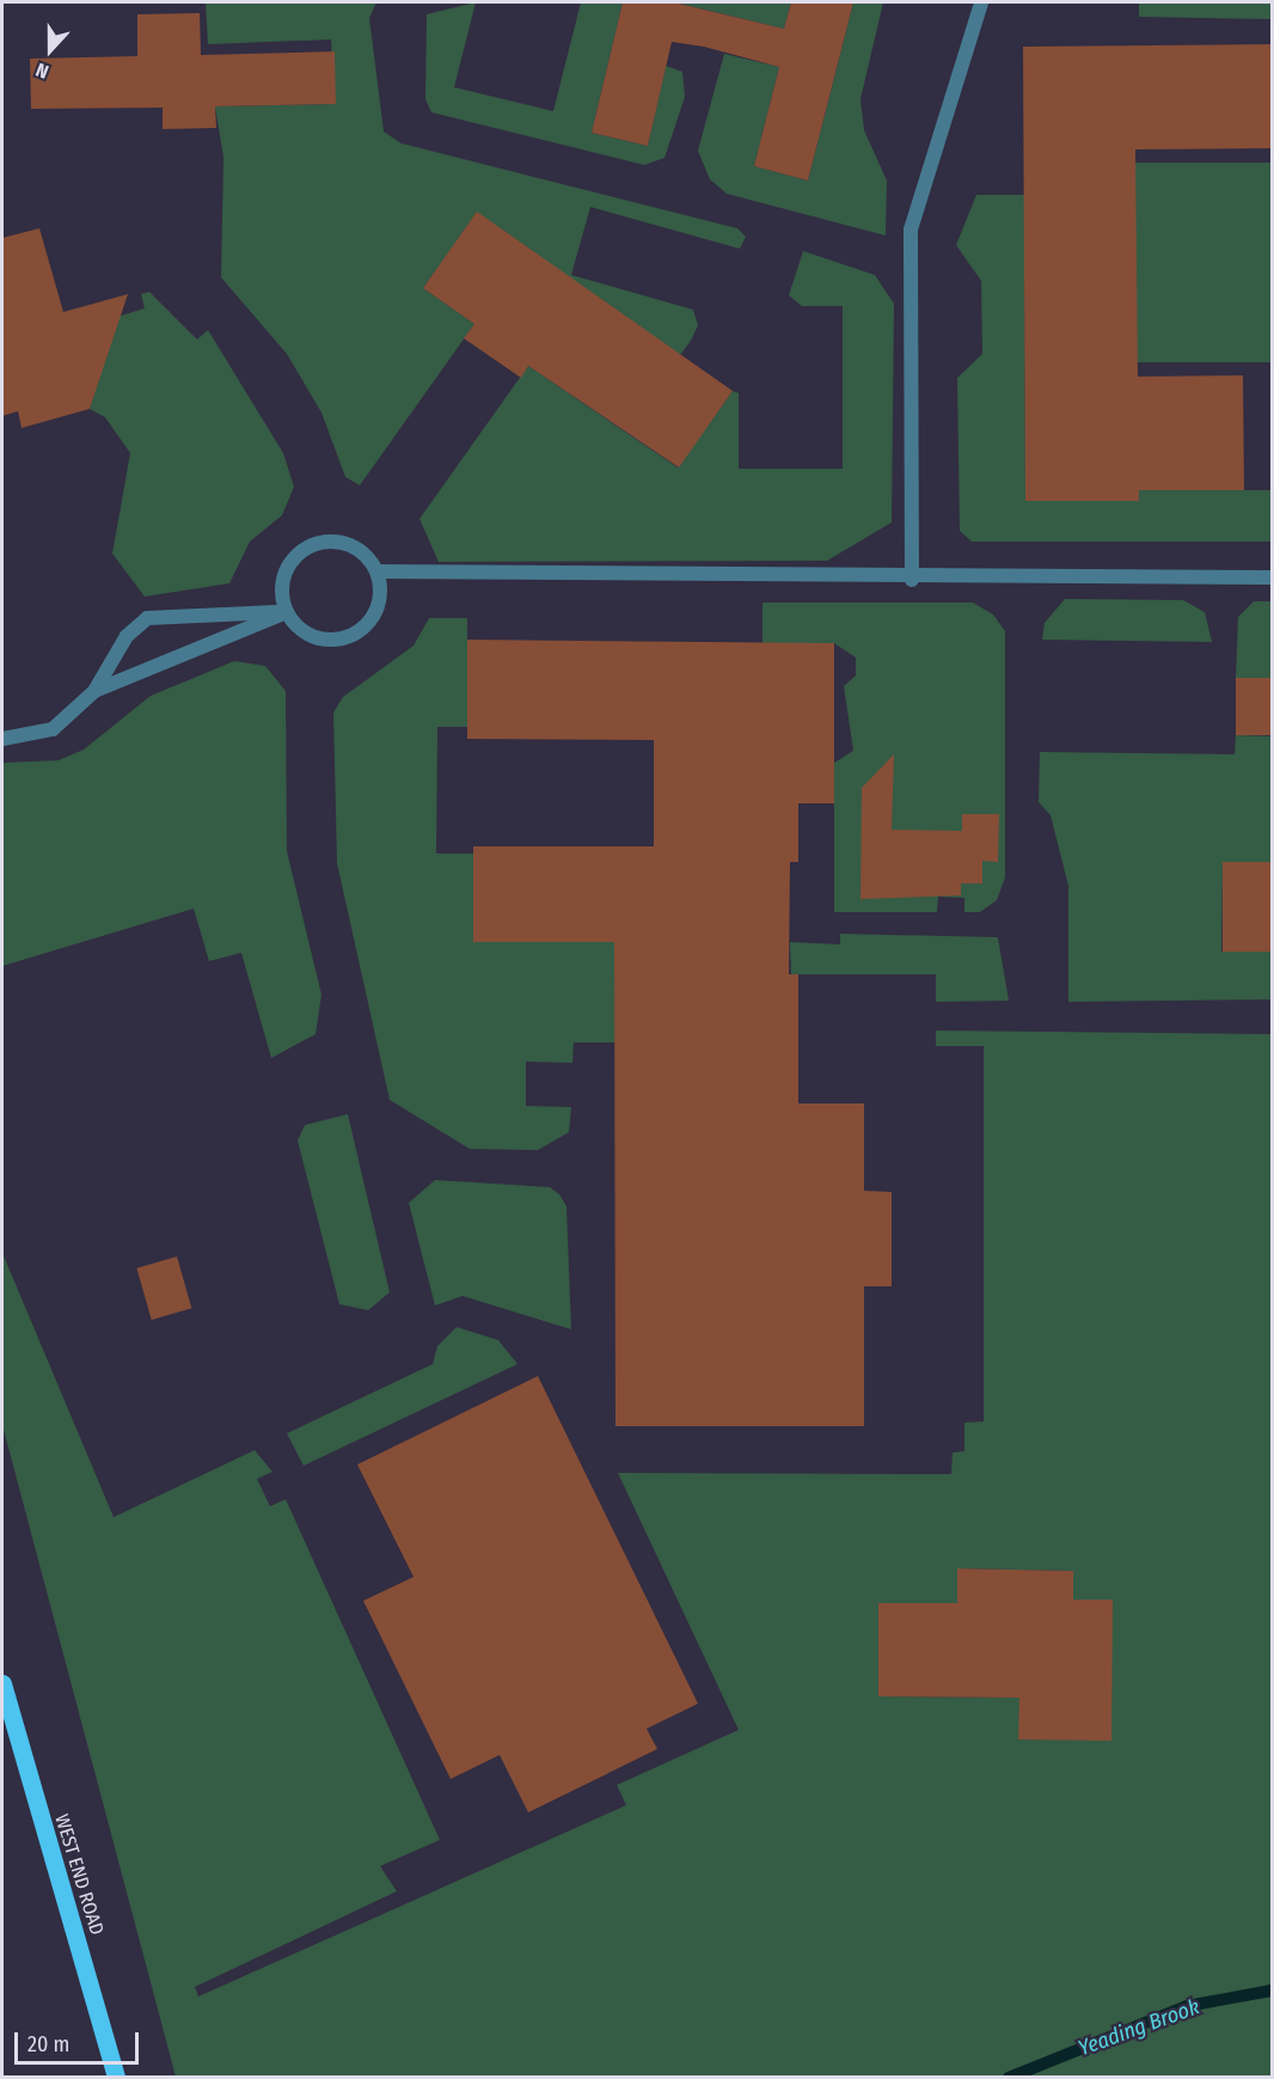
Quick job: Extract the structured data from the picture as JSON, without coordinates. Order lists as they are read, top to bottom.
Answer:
{
  "streets": {
    "main road": ["WEST END ROAD"]
  },
  "water": ["Yeading Brook"],
  "scale_bar": "20 m",
  "north": "bottom"
}
